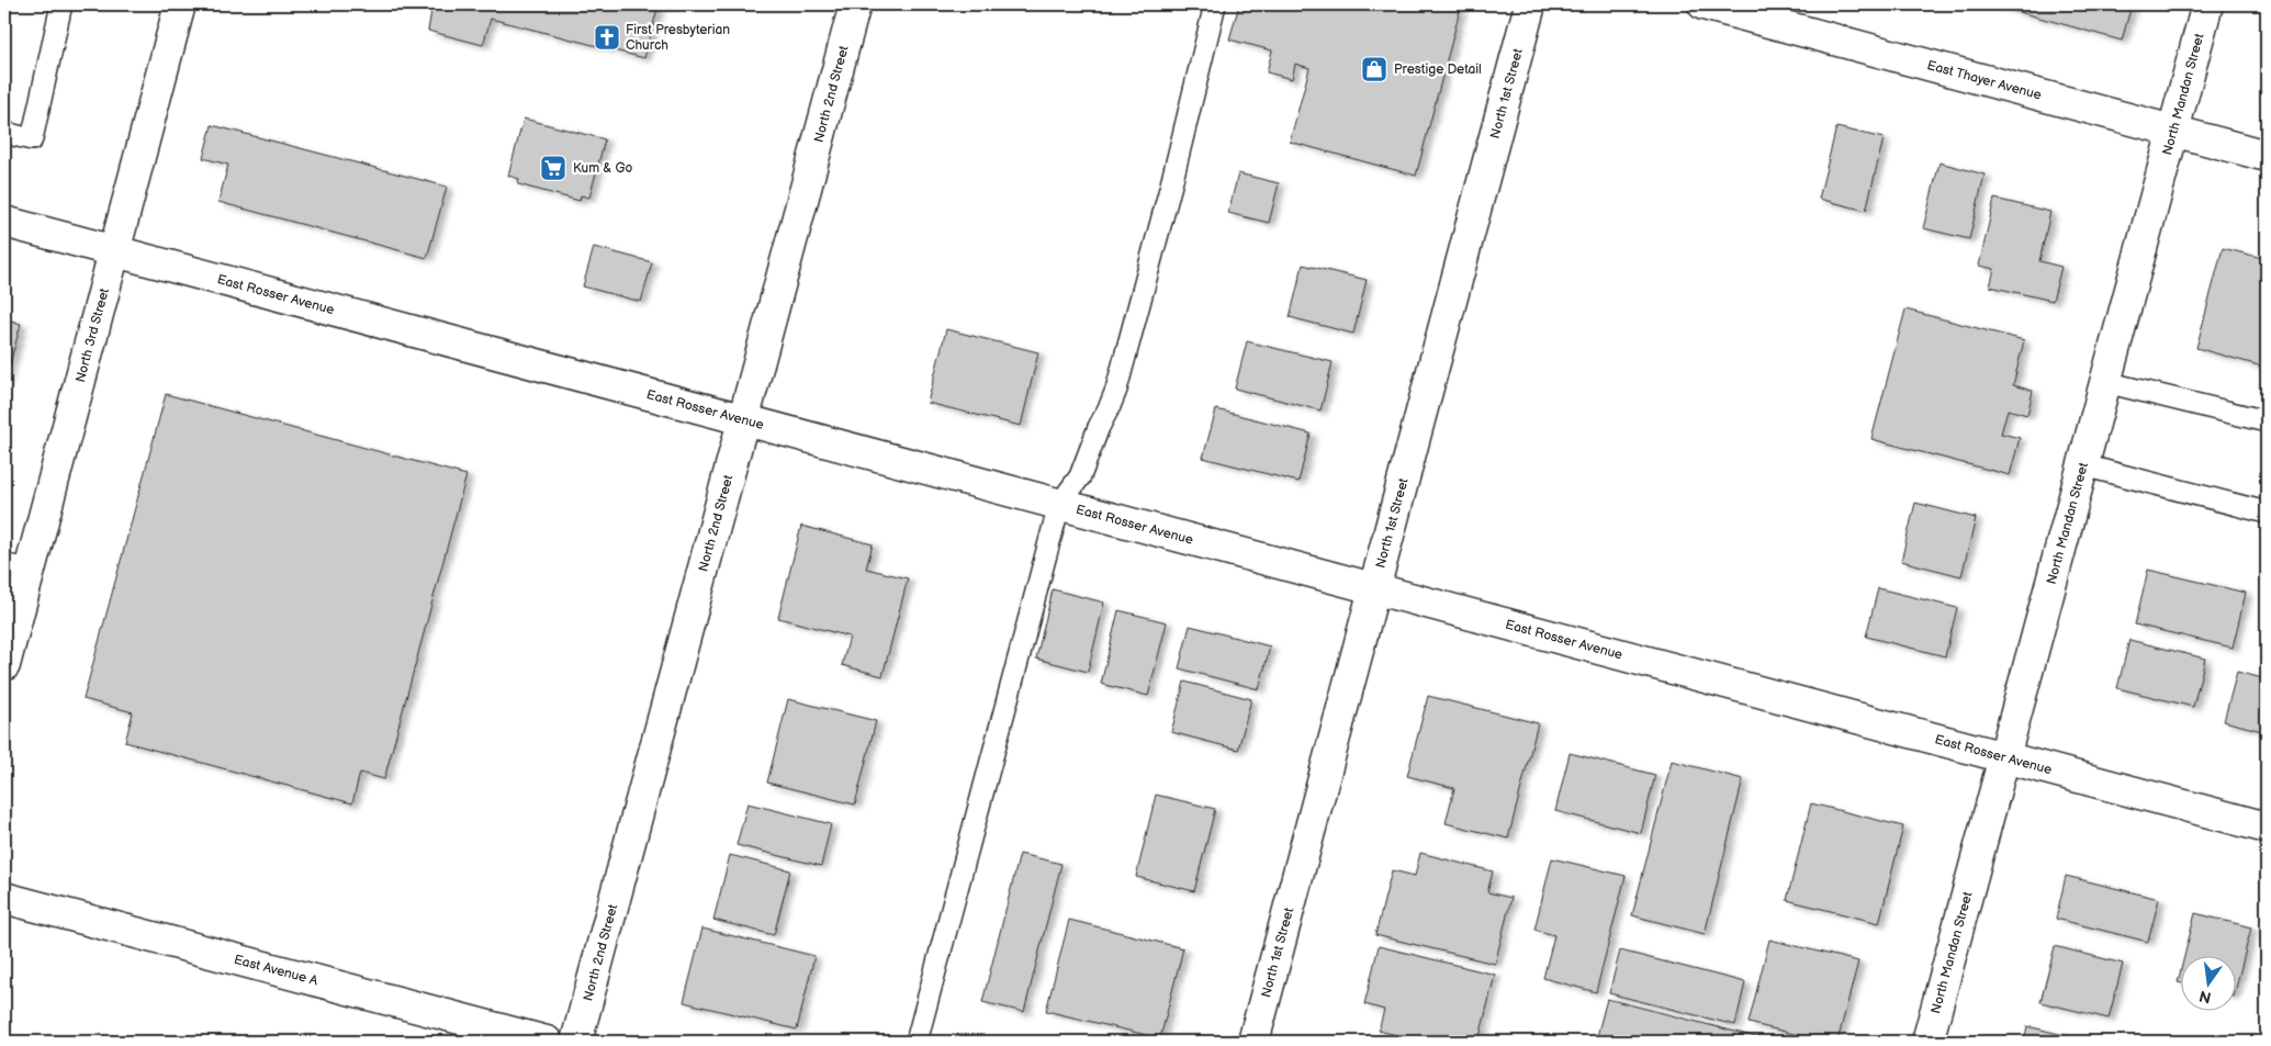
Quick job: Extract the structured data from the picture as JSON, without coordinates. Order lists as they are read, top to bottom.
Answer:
{
  "streets": {
    "street": [
      "East Thayer Avenue",
      "North 2nd Street",
      "North 1st Street",
      "North Mandan Street",
      "East Rosser Avenue",
      "North 3rd Street",
      "East Avenue A"
    ]
  },
  "crossings": [
    ["East Thayer Avenue", "North Mandan Street"],
    ["North 2nd Street", "East Rosser Avenue"],
    ["North 1st Street", "East Rosser Avenue"],
    ["North Mandan Street", "East Rosser Avenue"],
    ["East Rosser Avenue", "North 3rd Street"]
  ],
  "places": {
    "church": ["First Presbyterian Church"],
    "shop": ["Prestige Detail"],
    "supermarket": ["Kum & Go"]
  },
  "north": "bottom"
}
